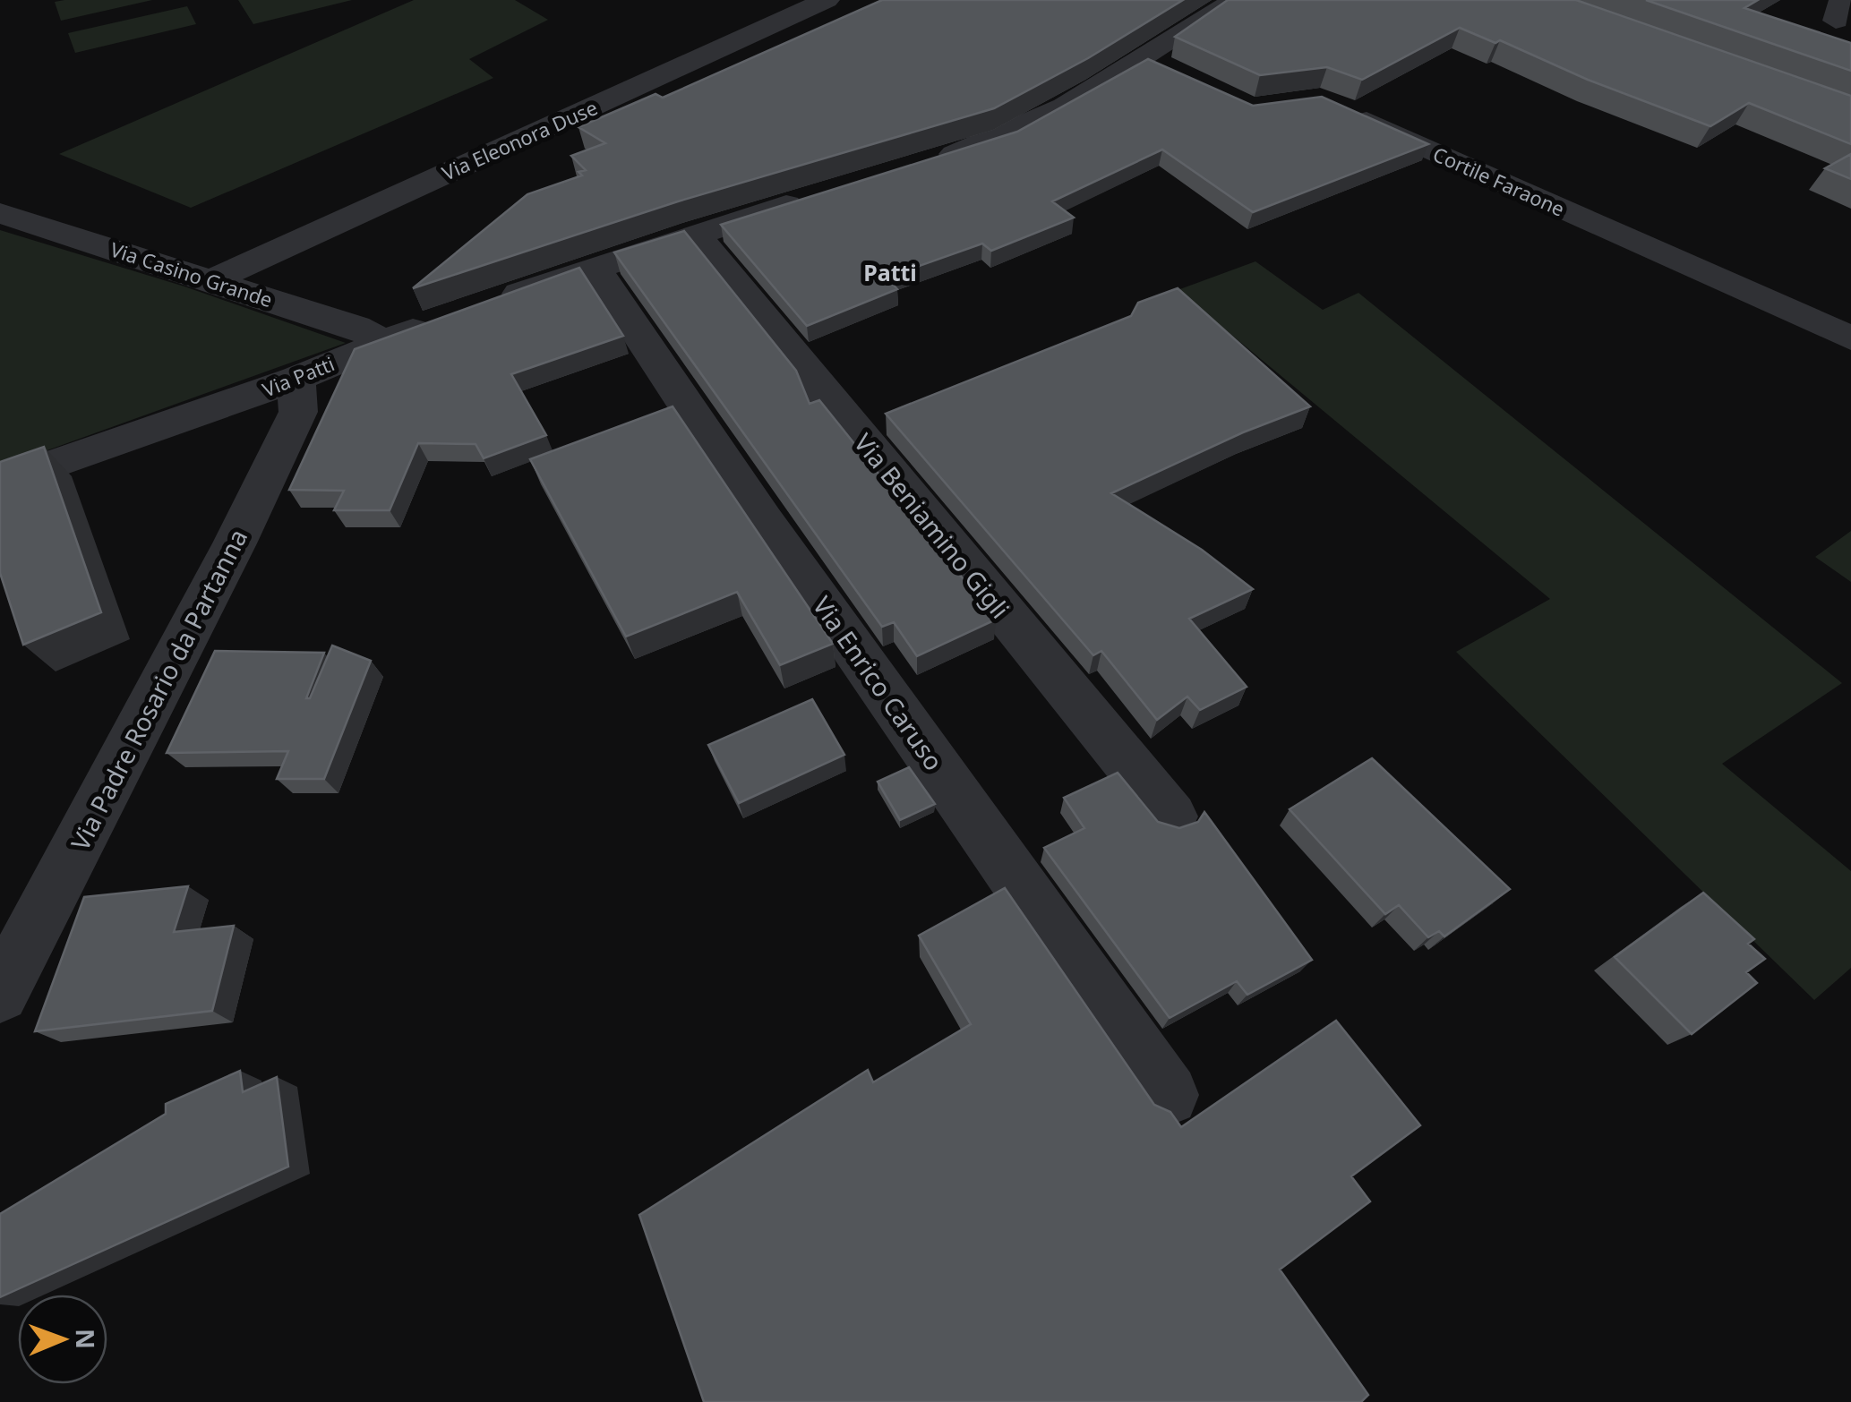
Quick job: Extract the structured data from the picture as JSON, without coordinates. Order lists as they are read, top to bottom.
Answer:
{
  "streets": {
    "street": [
      "Via Eleonora Duse",
      "Cortile Faraone",
      "Via Casino Grande",
      "Via Patti",
      "Via Beniamino Gigli",
      "Via Enrico Caruso",
      "Via Padre Rosario da Partanna"
    ]
  },
  "crossings": [
    ["Via Eleonora Duse", "Via Casino Grande"],
    ["Via Casino Grande", "Via Patti"],
    ["Via Patti", "Via Padre Rosario da Partanna"]
  ],
  "districts": ["Patti"],
  "north": "right"
}
